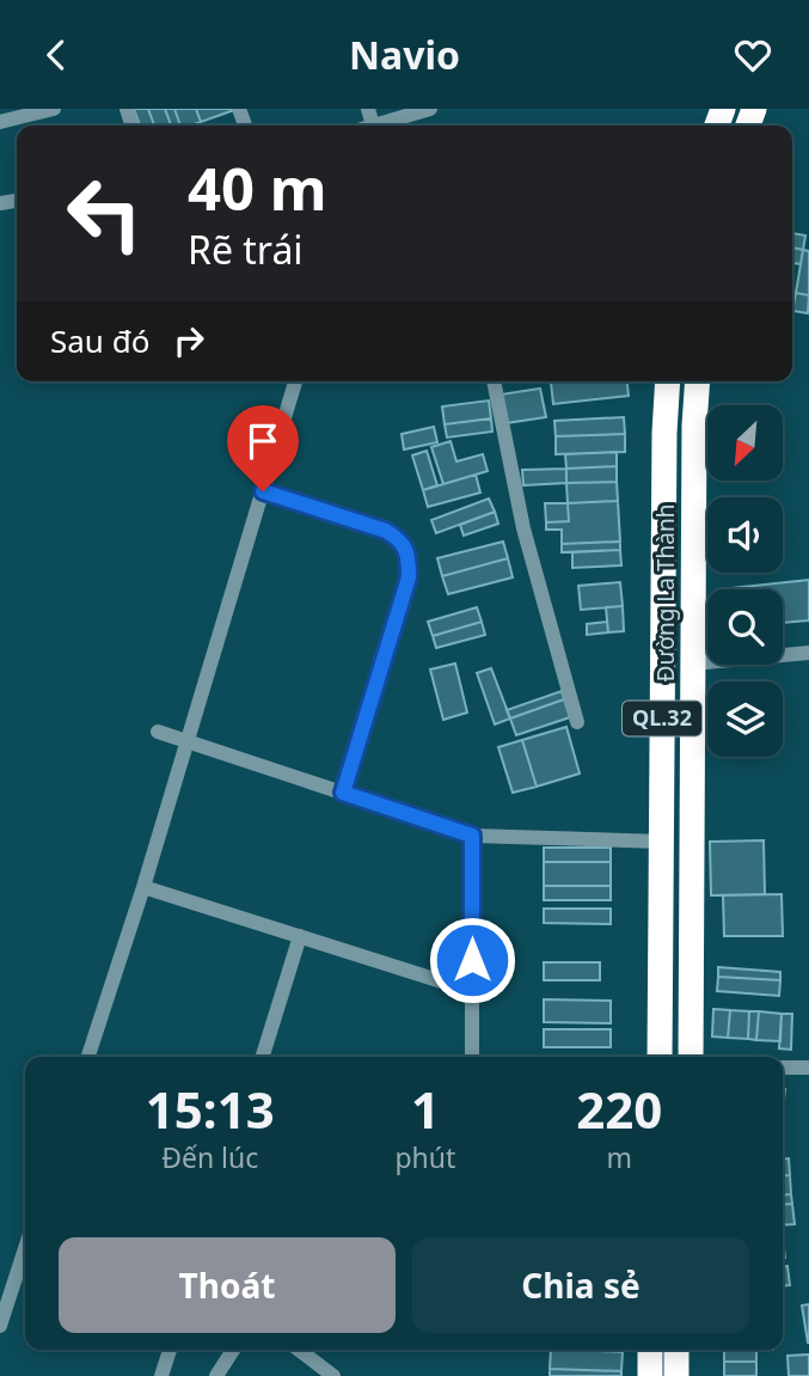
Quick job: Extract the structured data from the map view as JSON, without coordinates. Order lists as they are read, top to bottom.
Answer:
{
  "streets": {
    "highway": ["Đường La Thành", "QL.32"]
  },
  "north": "bottom left",
  "page": {
    "header": "Navio",
    "turn": ["40 m", "Rẽ trái"],
    "then": "Sau đó",
    "eta": [
      "15:13",
      "Đến lúc",
      "1",
      "phút",
      "220",
      "m"
    ],
    "buttons": ["Thoát", "Chia sẻ"]
  }
}
